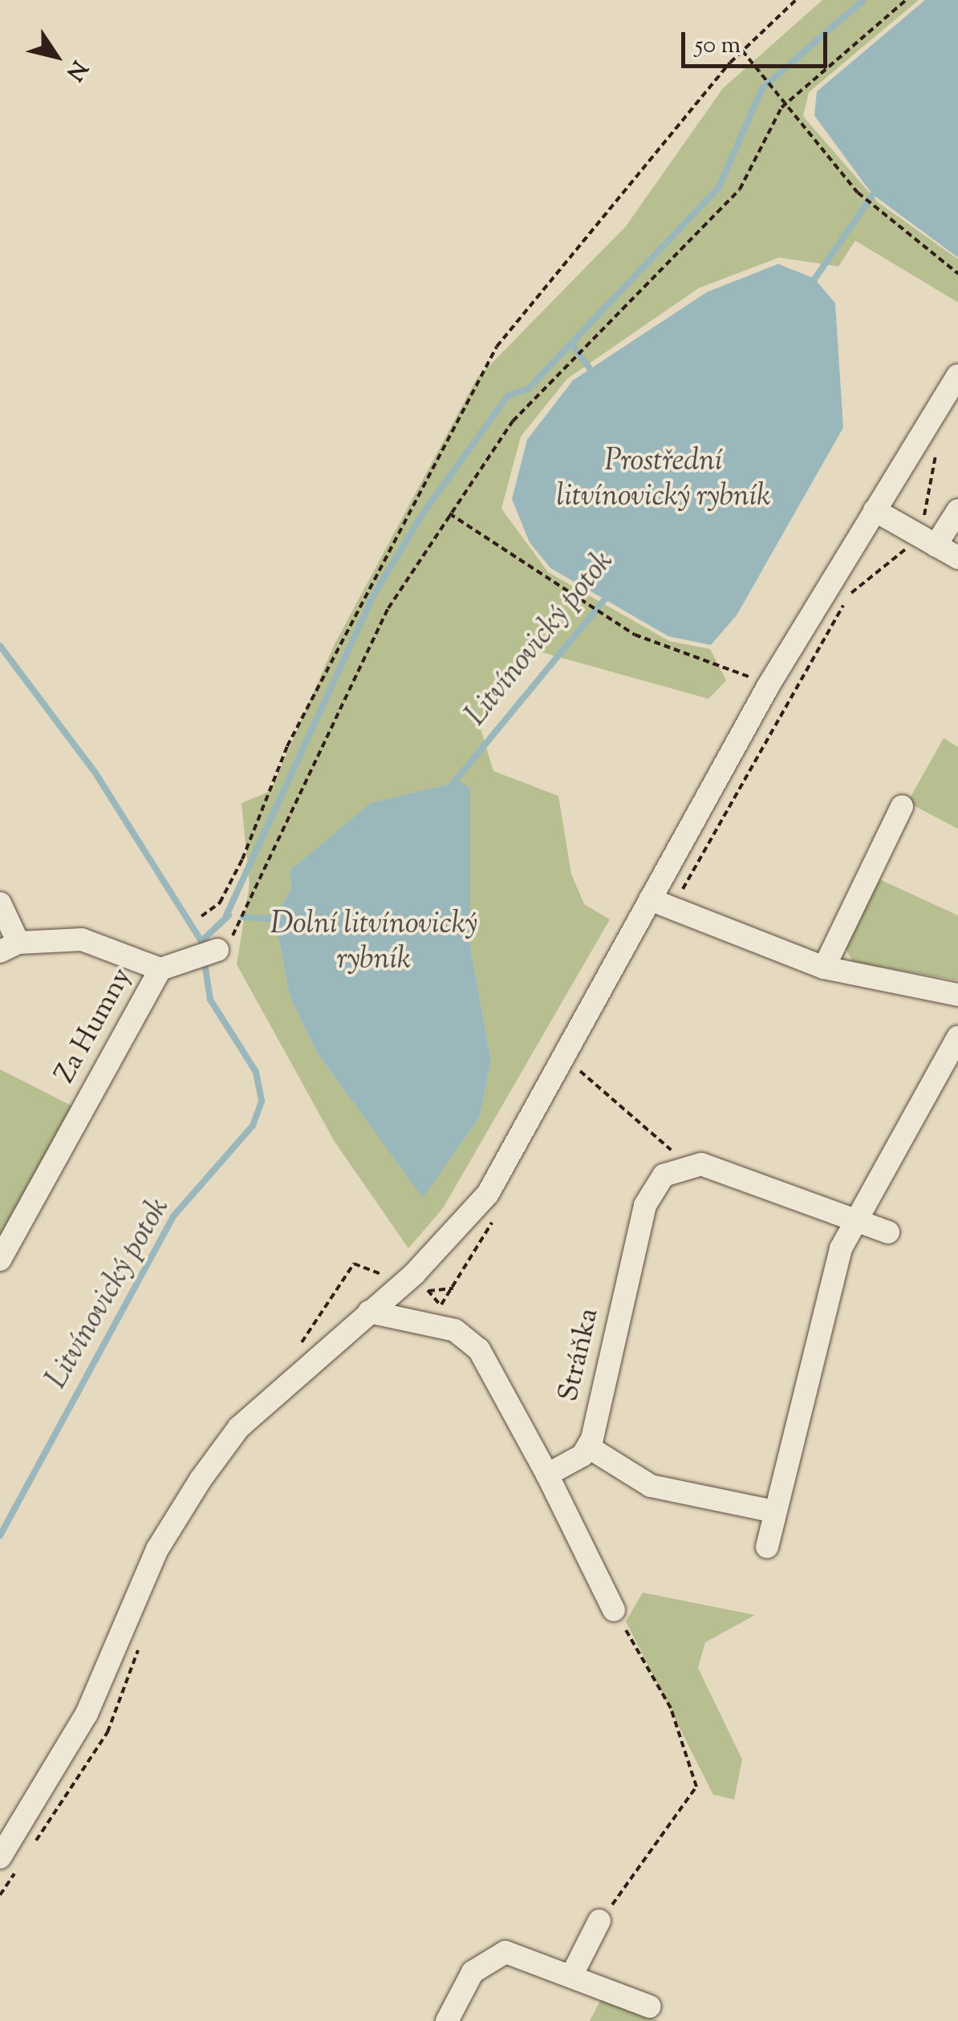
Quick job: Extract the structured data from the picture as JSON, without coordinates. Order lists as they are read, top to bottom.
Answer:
{
  "streets": {
    "street": ["Za Humny", "Stráňka"]
  },
  "water": ["Prostřední litvínovický rybník", "Litvínovický potok", "Dolní litvínovický rybník"],
  "scale_bar": "50 m",
  "north": "bottom right"
}
